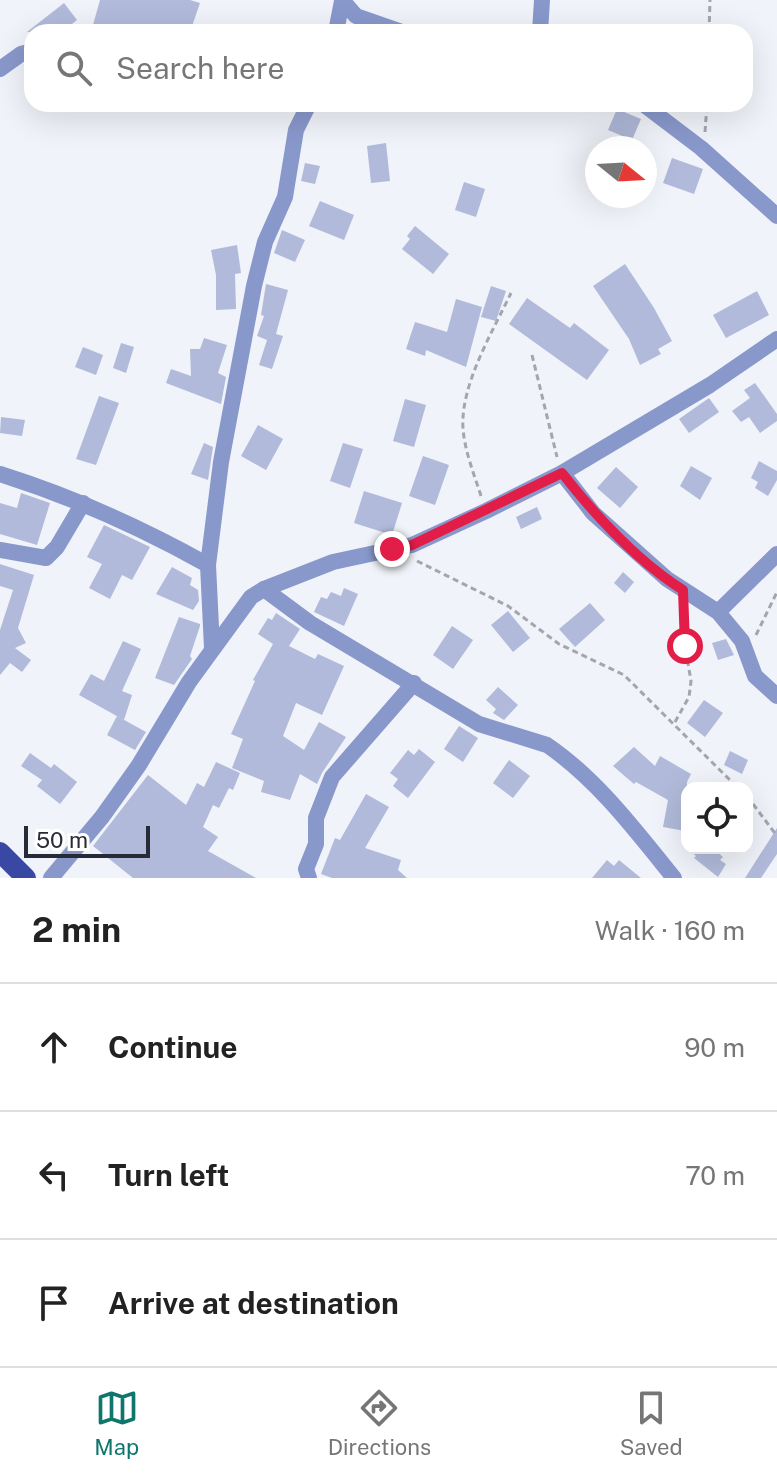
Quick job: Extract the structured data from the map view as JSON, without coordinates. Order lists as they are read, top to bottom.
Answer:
{
  "scale_bar": "50 m",
  "north": "right",
  "page": {
    "search": "Search here",
    "scale": "50 m",
    "heading": ["2 min", "Walk · 160 m"],
    "list": [
      ["Continue", "90 m"],
      ["Turn left", "70 m"],
      "Arrive at destination"
    ],
    "nav": ["Map", "Directions", "Saved"]
  }
}
